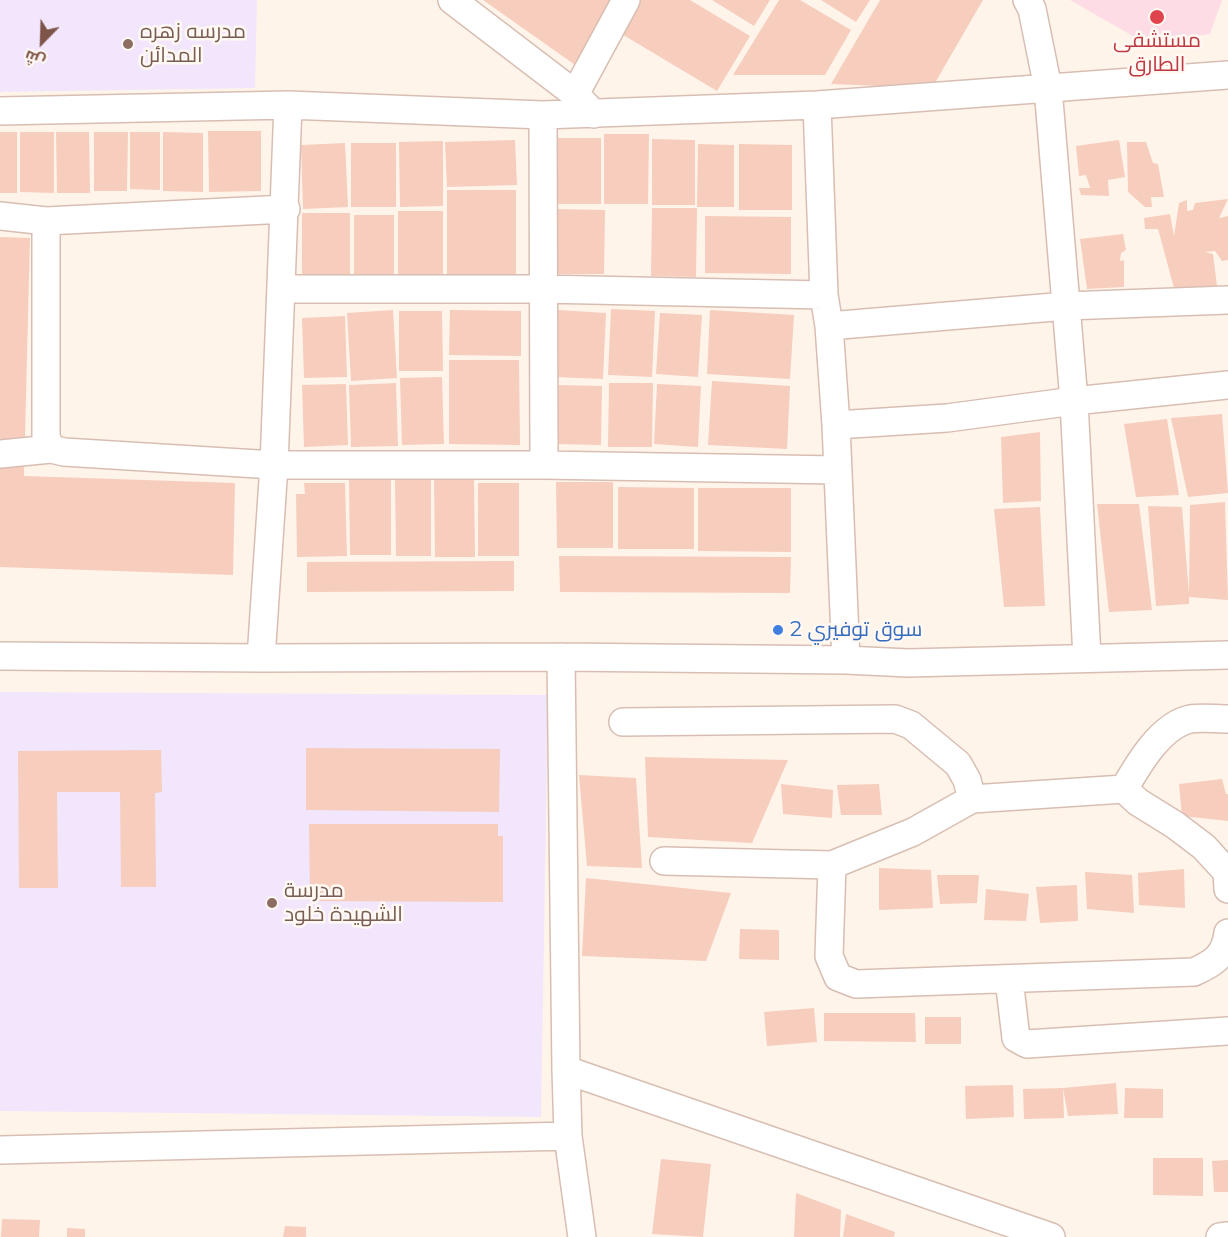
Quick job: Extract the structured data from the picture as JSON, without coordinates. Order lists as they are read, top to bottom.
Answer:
{
  "places": [
    "مستشفى الطارق",
    "مدرسه زهره المدائن",
    "سوق توفيري 2",
    "مدرسة الشهيدة خلود"
  ],
  "north": "bottom left"
}
